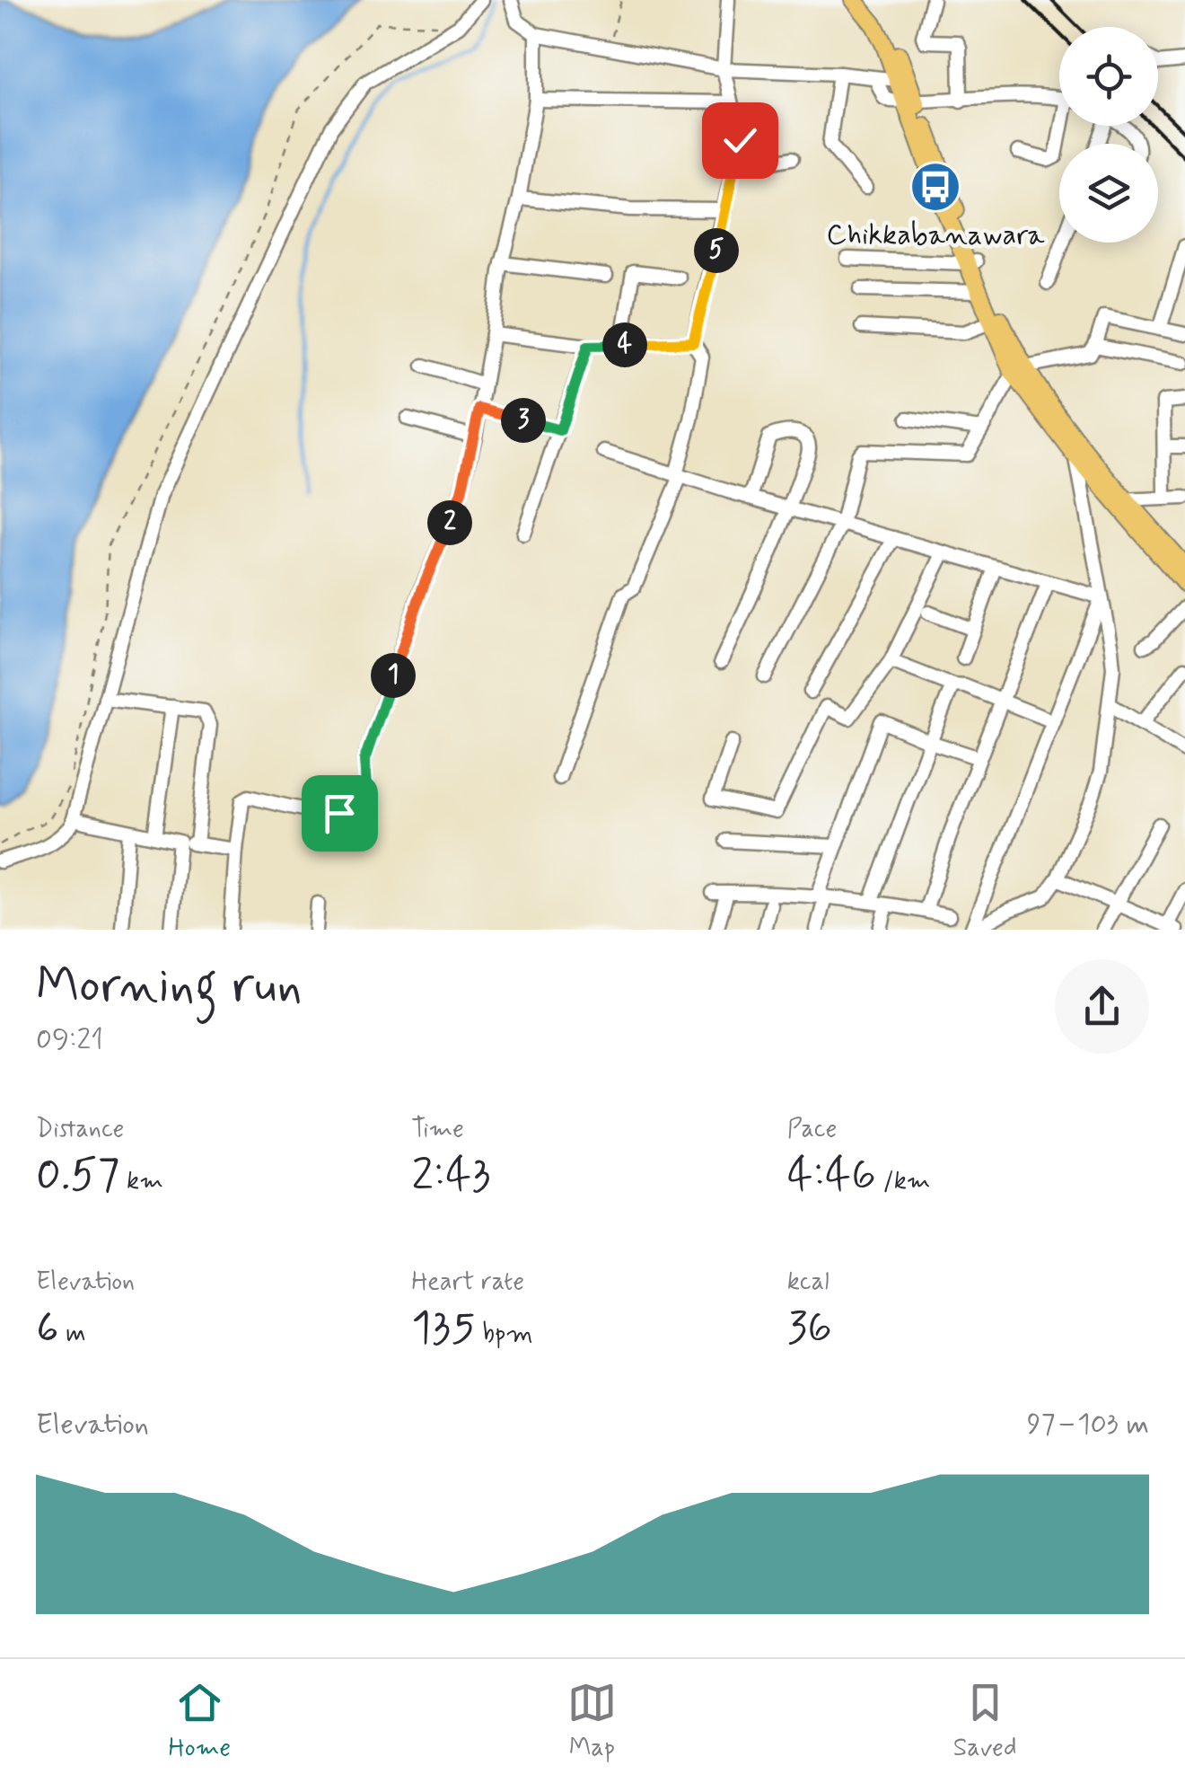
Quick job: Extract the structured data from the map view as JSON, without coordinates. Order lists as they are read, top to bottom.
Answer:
{
  "places": {
    "bus stop": ["Chikkabanawara"]
  },
  "page": {
    "pins": [
      "5",
      "4",
      "3",
      "2",
      "1"
    ],
    "heading": ["Morning run", "09:21"],
    "stats": [
      ["Distance", "0.57 km"],
      ["Time", "2:43"],
      ["Pace", "4:46 /km"],
      ["Elevation", "6 m"],
      ["Heart rate", "135 bpm"],
      ["kcal", "36"]
    ],
    "chart": ["Elevation", "97–103 m"],
    "tabs": ["Home", "Map", "Saved"]
  }
}
